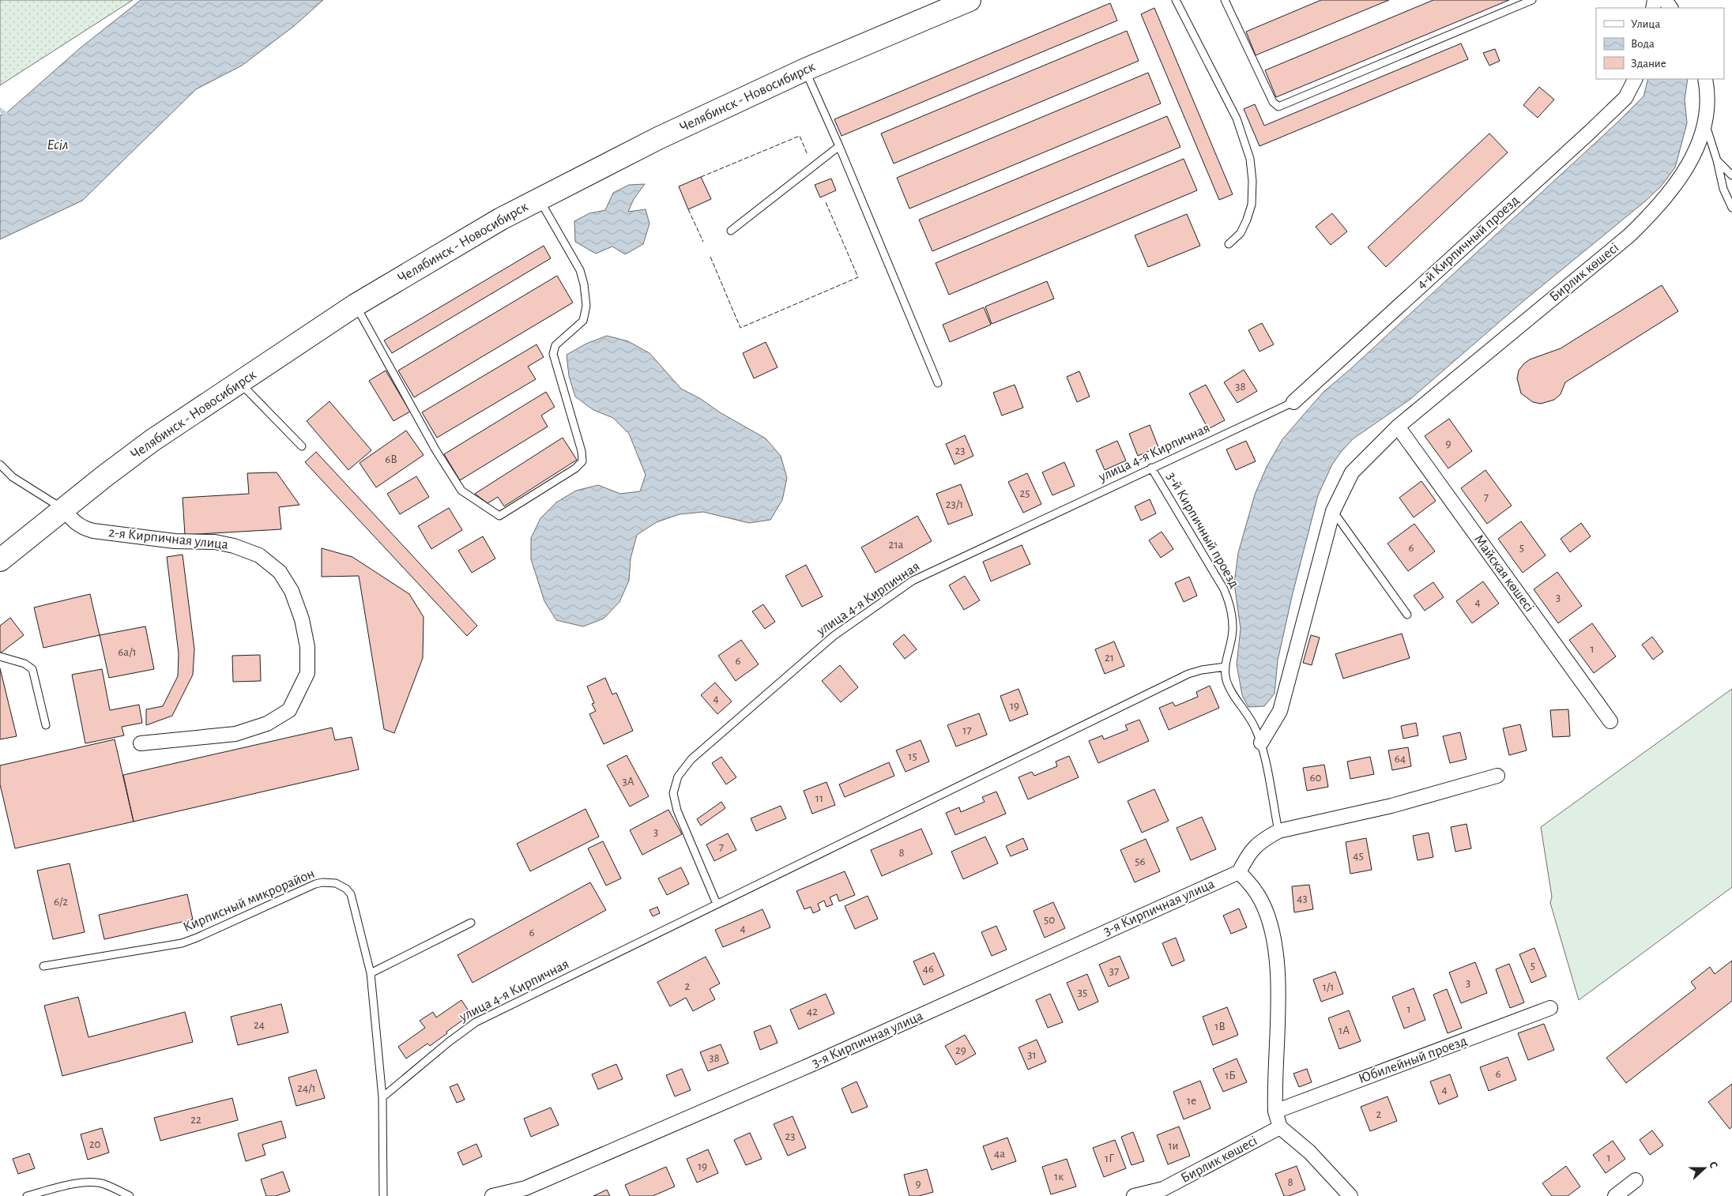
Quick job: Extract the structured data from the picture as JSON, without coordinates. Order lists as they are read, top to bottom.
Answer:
{
  "streets": {
    "highway": ["Челябинск - Новосибирск"],
    "street": [
      "4-й Кирпичный проезд",
      "Бирлик көшесі",
      "2-я Кирпичная улица",
      "Майская көшесі",
      "3-я Кирпичная улица",
      "Юбилейный проезд"
    ],
    "lane": ["улица 4-я Кирпичная", "3-й Кирпичный проезд", "Кирписный микрорайон"]
  },
  "crossings": [
    ["Челябинск - Новосибирск", "2-я Кирпичная улица"],
    ["4-й Кирпичный проезд", "улица 4-я Кирпичная"],
    ["Бирлик көшесі", "3-й Кирпичный проезд"],
    ["Бирлик көшесі", "Майская көшесі"],
    ["улица 4-я Кирпичная", "3-й Кирпичный проезд"],
    ["улица 4-я Кирпичная", "Кирписный микрорайон"]
  ],
  "water": ["Есіл"],
  "house_numbers": [
    "38",
    "9",
    "23",
    "6В",
    "25",
    "7",
    "23/1",
    "21а",
    "6",
    "5",
    "3",
    "4",
    "1",
    "6а/1",
    "21",
    "6",
    "4",
    "19",
    "17",
    "15",
    "64",
    "60",
    "3А",
    "11",
    "3",
    "7",
    "8",
    "45",
    "56",
    "43",
    "6/2",
    "50",
    "4",
    "6",
    "5",
    "46",
    "37",
    "3",
    "2",
    "1/1",
    "35",
    "1",
    "42",
    "24",
    "1В",
    "1А",
    "29",
    "31",
    "38",
    "6",
    "1Б",
    "24/1",
    "4",
    "1е",
    "2",
    "22",
    "23",
    "20",
    "1и",
    "4а",
    "1",
    "1Г",
    "19",
    "1к",
    "8",
    "9"
  ],
  "legend": ["Улица", "Вода", "Здание"],
  "north": "right"
}
